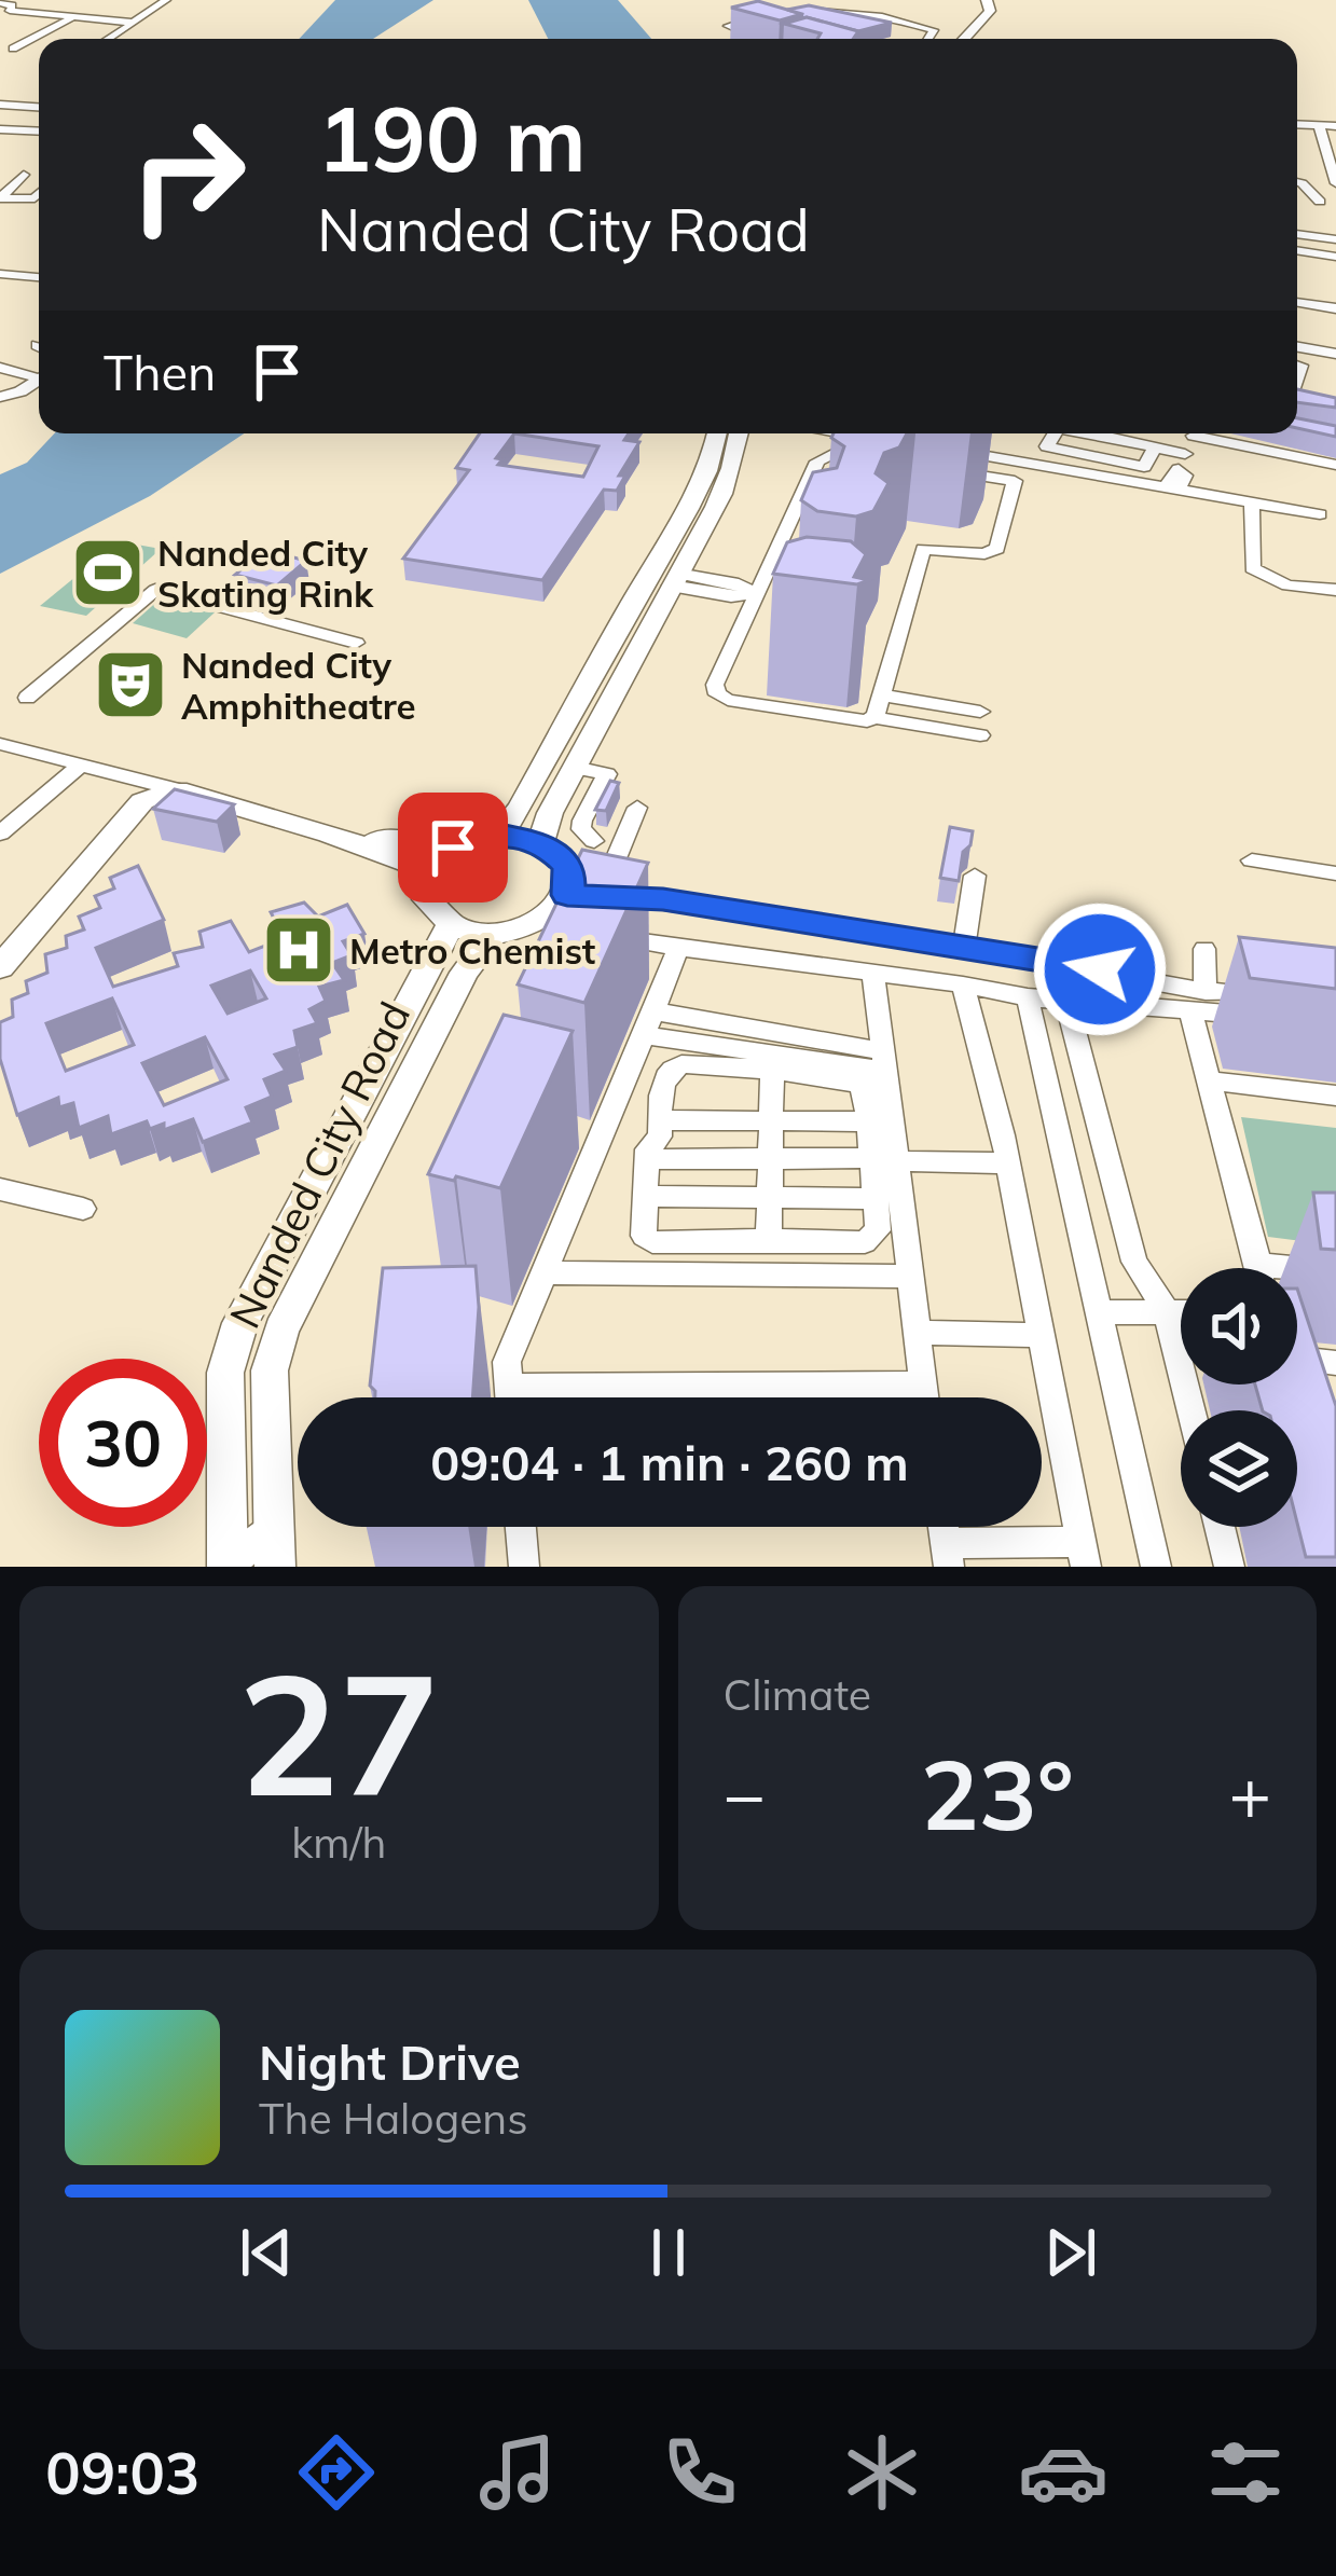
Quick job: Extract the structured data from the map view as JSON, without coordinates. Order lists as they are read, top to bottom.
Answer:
{
  "streets": {
    "street": ["Nanded City Road"]
  },
  "places": {
    "sports": ["Nanded City Skating Rink"],
    "theatre": ["Nanded City Amphitheatre"],
    "hospital": ["Metro Chemist"]
  },
  "page": {
    "turn": ["190 m", "Nanded City Road"],
    "then": "Then",
    "limit": "30",
    "trip": "09:04 · 1 min · 260 m",
    "tile": [
      ["27", "km/h"],
      "Climate"
    ],
    "heat": ["−", "23°", "+"],
    "song": ["Night Drive", "The Halogens"],
    "tabs": "09:03"
  }
}
